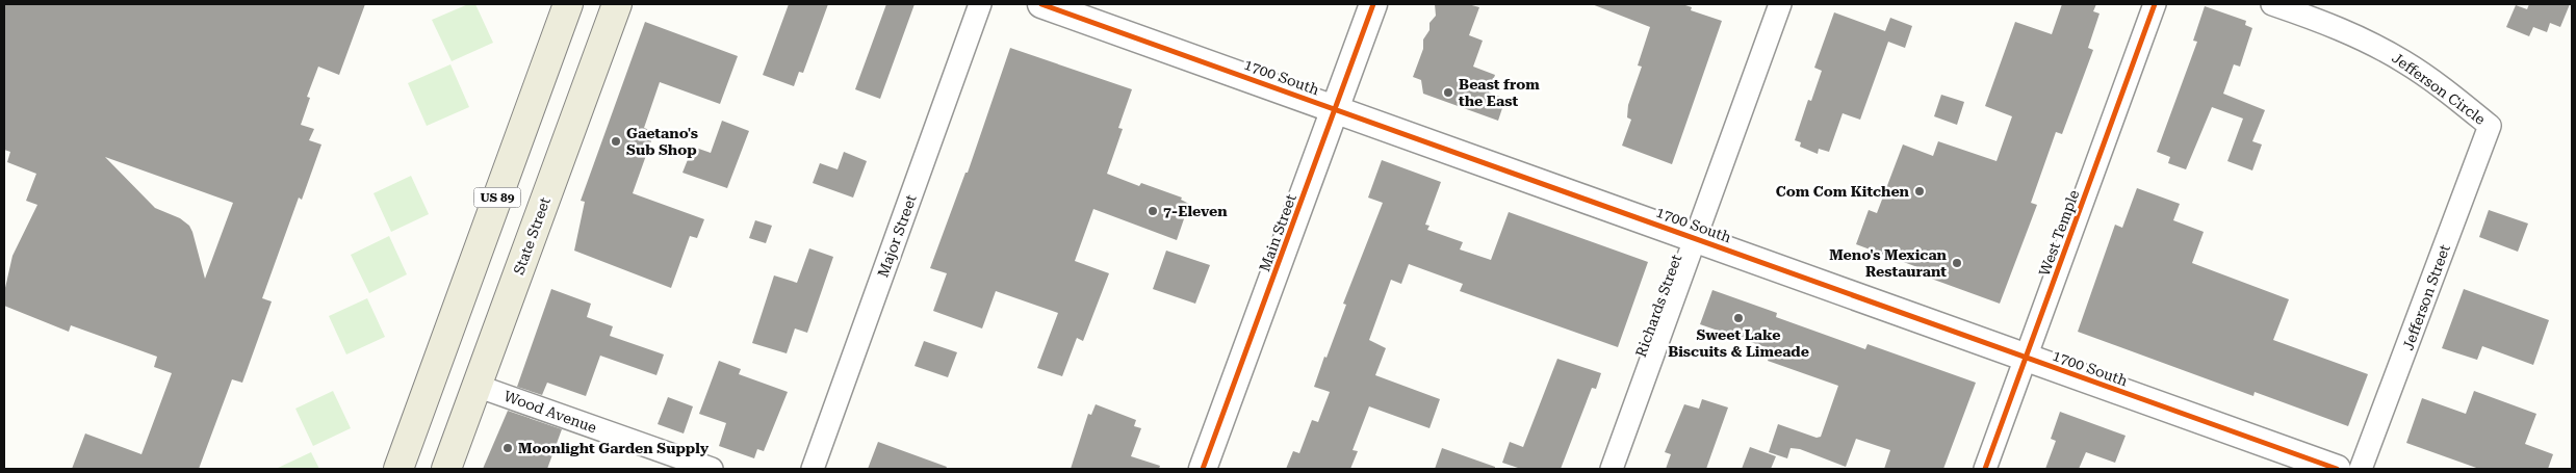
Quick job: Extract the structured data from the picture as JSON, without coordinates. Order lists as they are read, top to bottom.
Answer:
{
  "streets": {
    "main road": ["US 89", "State Street"],
    "street": [
      "1700 South",
      "Jefferson Circle",
      "Main Street",
      "West Temple",
      "Major Street",
      "Jefferson Street",
      "Richards Street",
      "Wood Avenue"
    ]
  },
  "crossings": [
    ["1700 South", "Main Street"],
    ["1700 South", "West Temple"],
    ["1700 South", "Richards Street"],
    ["Jefferson Circle", "Jefferson Street"],
    ["State Street", "Wood Avenue"]
  ],
  "places": [
    "Beast from the East",
    "Gaetano's Sub Shop",
    "Com Com Kitchen",
    "7-Eleven",
    "Meno's Mexican Restaurant",
    "Sweet Lake Biscuits & Limeade",
    "Moonlight Garden Supply"
  ]
}
